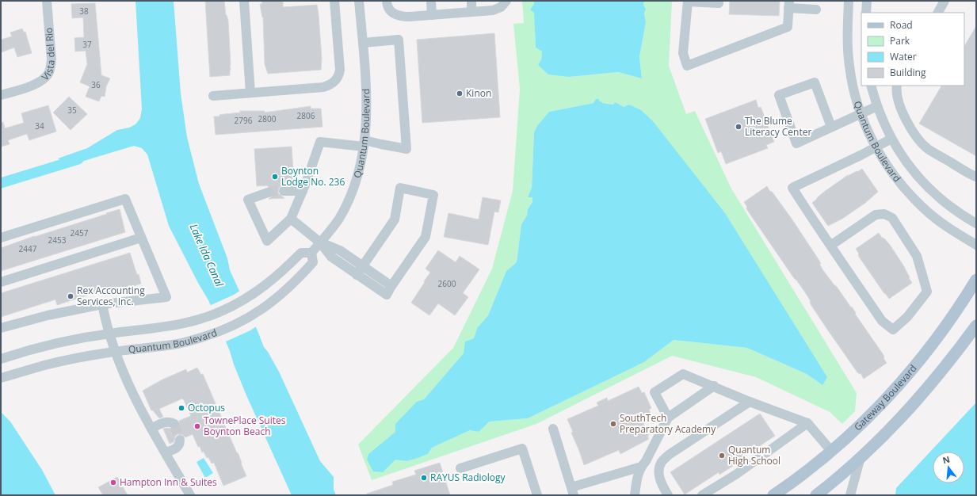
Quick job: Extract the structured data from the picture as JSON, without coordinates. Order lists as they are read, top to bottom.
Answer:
{
  "streets": {
    "main road": ["Gateway Boulevard"],
    "street": ["Vista del Rio", "Quantum Boulevard"]
  },
  "water": ["Lake Ida Canal"],
  "places": [
    "Kinon",
    "The Blume Literacy Center",
    "Boynton Lodge No. 236",
    "Rex Accounting Services, Inc.",
    "Octopus",
    "SouthTech Preparatory Academy",
    "TownePlace Suites Boynton Beach",
    "Quantum High School",
    "RAYUS Radiology",
    "Hampton Inn & Suites"
  ],
  "house_numbers": [
    "38",
    "37",
    "36",
    "35",
    "2806",
    "2800",
    "2796",
    "34",
    "2457",
    "2453",
    "2447",
    "2600"
  ],
  "legend": [
    "Road",
    "Park",
    "Water",
    "Building"
  ],
  "north": "top"
}
